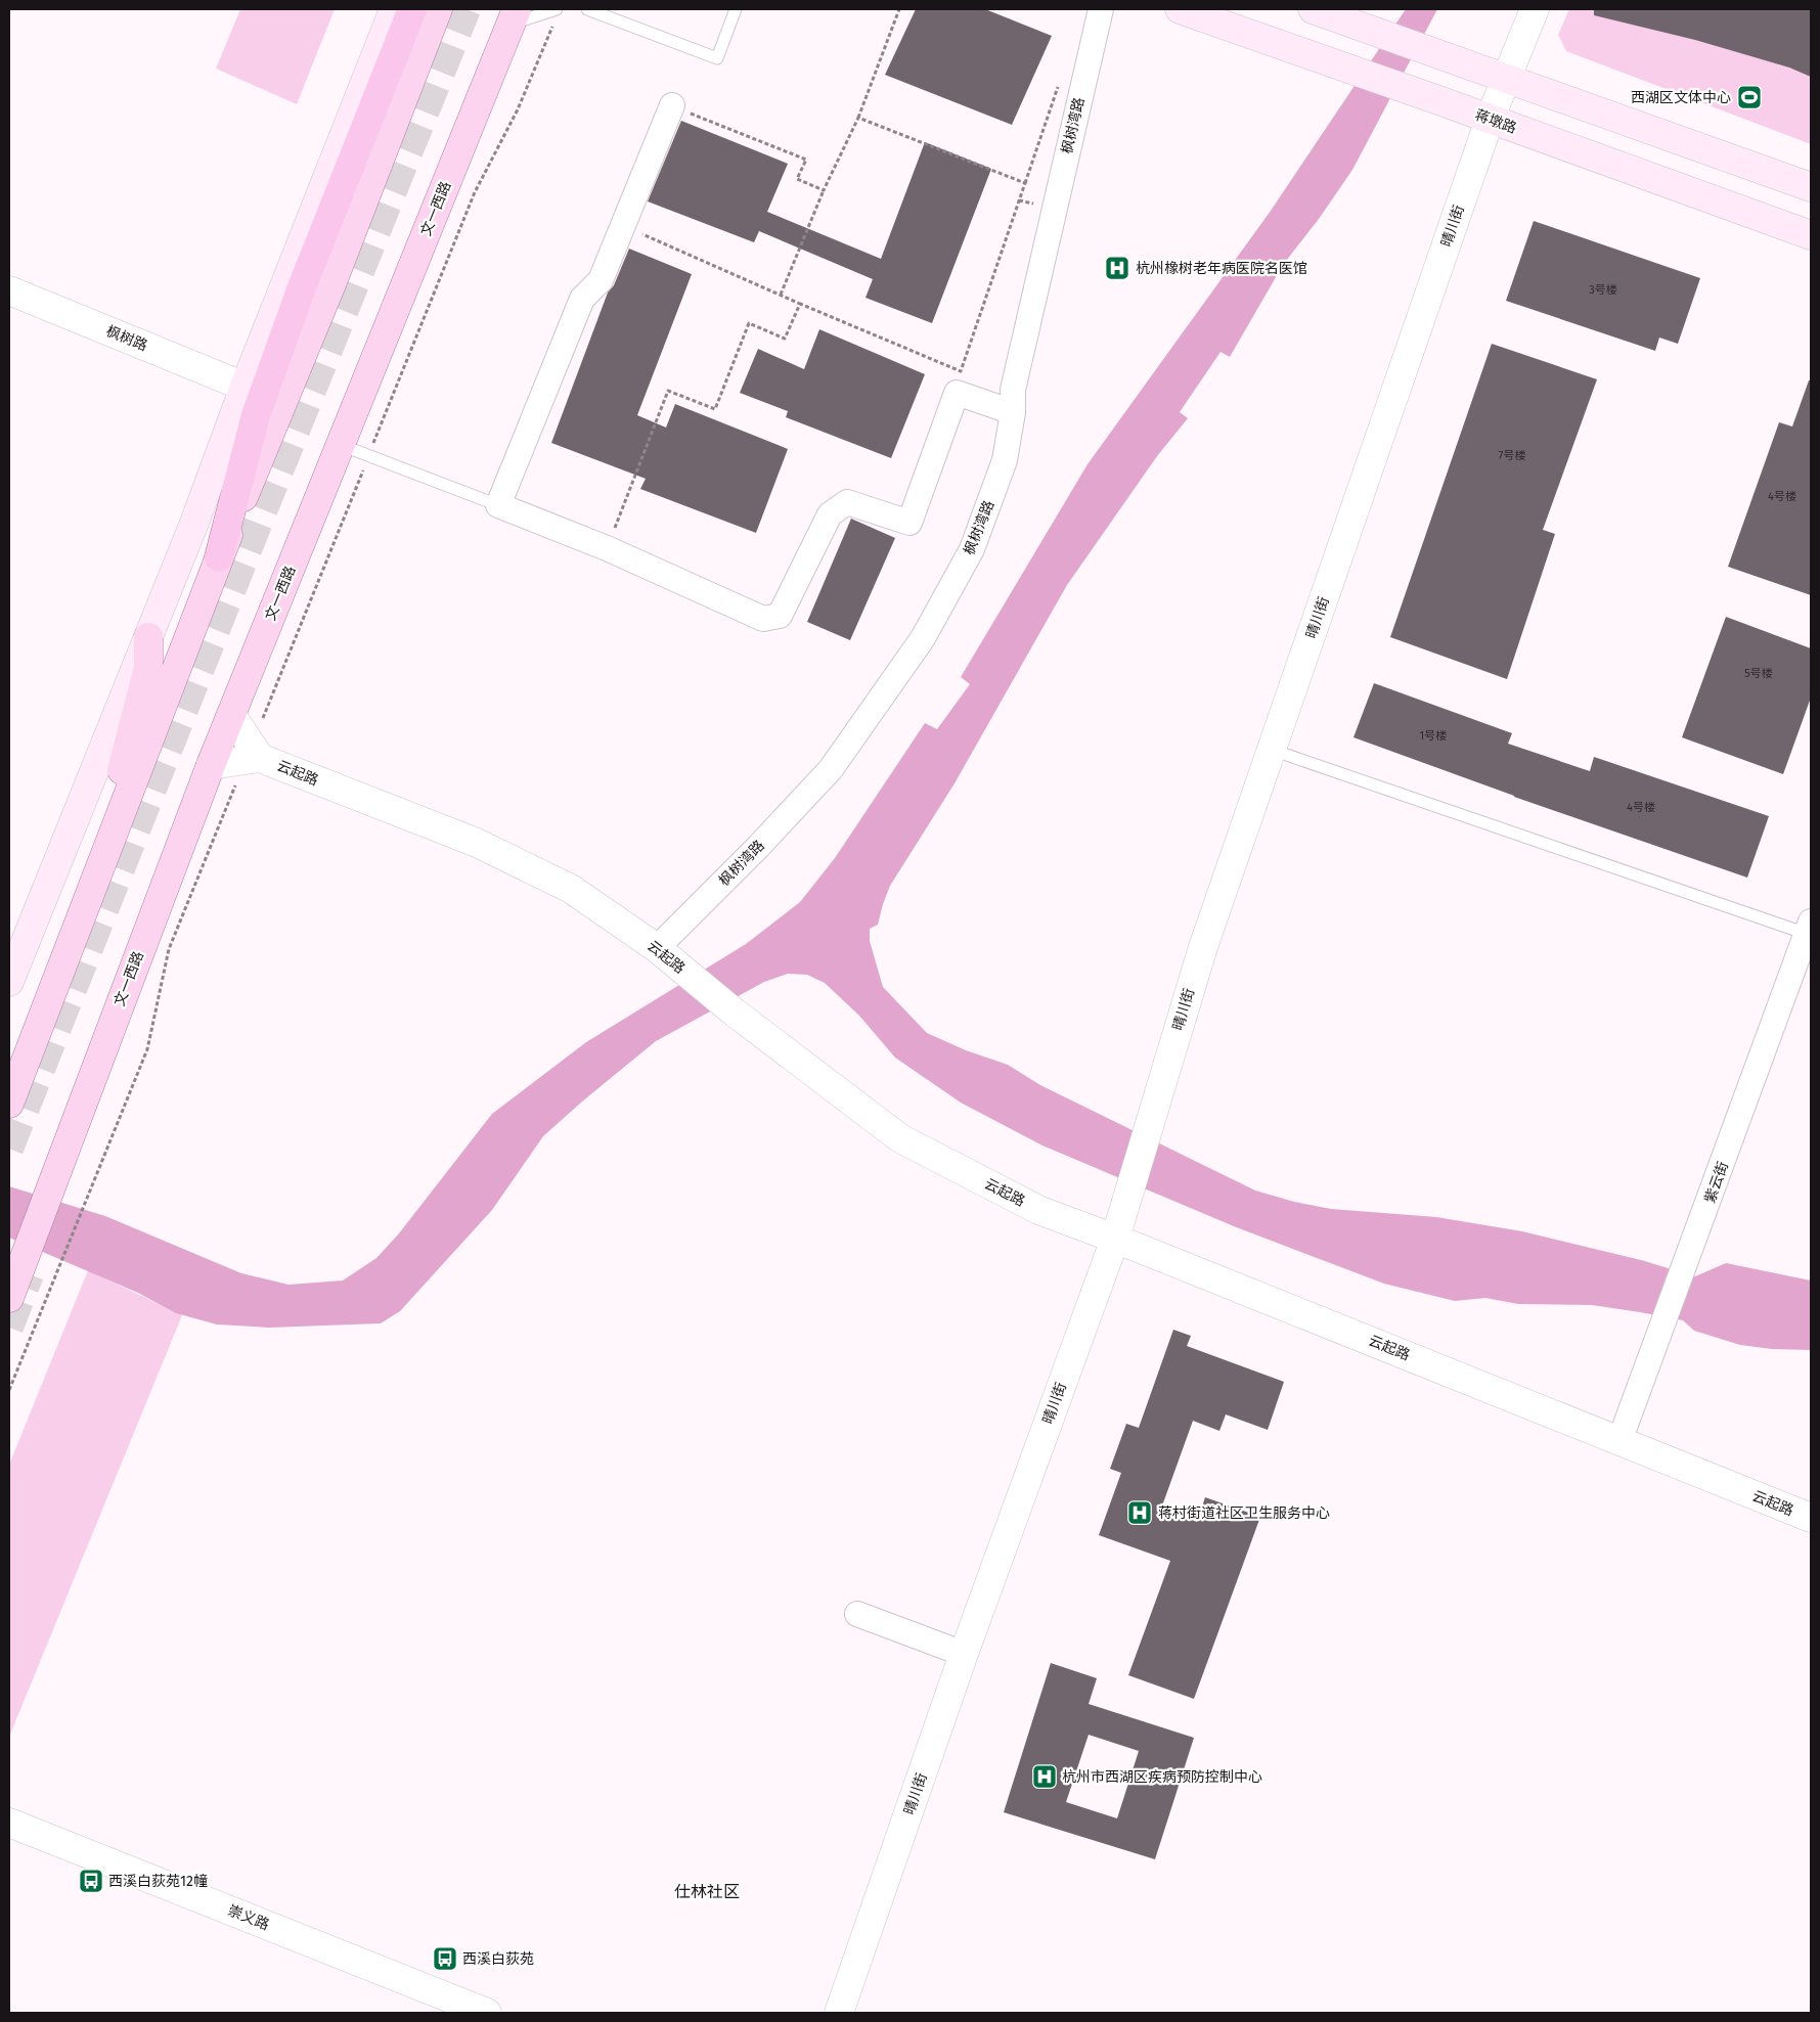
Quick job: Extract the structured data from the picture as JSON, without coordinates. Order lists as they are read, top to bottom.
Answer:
{
  "streets": {
    "main road": ["蒋墩路", "文一西路"],
    "street": [
      "枫树湾路",
      "晴川街",
      "枫树路",
      "云起路",
      "紫云街",
      "崇义路"
    ]
  },
  "crossings": [
    ["蒋墩路", "晴川街"],
    ["枫树湾路", "云起路"],
    ["文一西路", "云起路"],
    ["晴川街", "云起路"],
    ["云起路", "紫云街"]
  ],
  "districts": ["仕林社区"],
  "places": {
    "sports": ["西湖区文体中心"],
    "hospital": ["杭州橡树老年病医院名医馆", "蒋村街道社区卫生服务中心", "杭州市西湖区疾病预防控制中心"],
    "bus stop": ["西溪白荻苑12幢", "西溪白荻苑"]
  },
  "house_numbers": [
    "3号楼",
    "7号楼",
    "4号楼",
    "5号楼",
    "1号楼",
    "4号楼"
  ]
}
